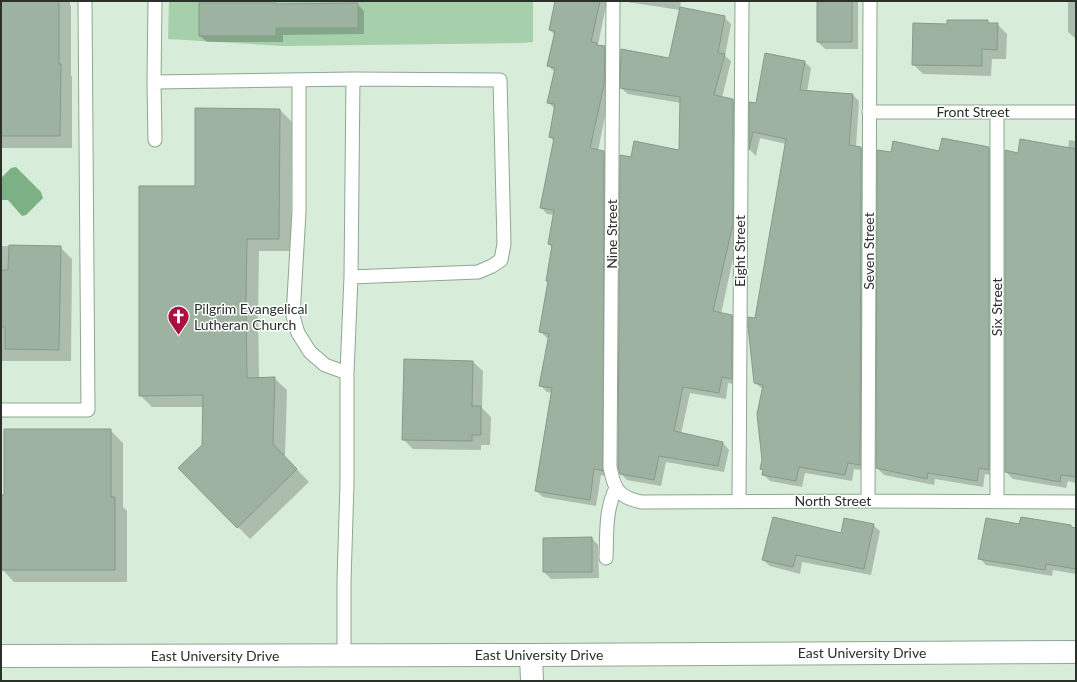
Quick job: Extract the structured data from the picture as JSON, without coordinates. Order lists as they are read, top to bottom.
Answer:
{
  "streets": {
    "main road": ["East University Drive"],
    "lane": [
      "Front Street",
      "Nine Street",
      "Eight Street",
      "Seven Street",
      "Six Street",
      "North Street"
    ]
  },
  "crossings": [
    ["Front Street", "Seven Street"],
    ["Front Street", "Six Street"],
    ["Nine Street", "North Street"],
    ["Eight Street", "North Street"],
    ["Seven Street", "North Street"],
    ["Six Street", "North Street"]
  ],
  "places": {
    "church": ["Pilgrim Evangelical Lutheran Church"]
  }
}
